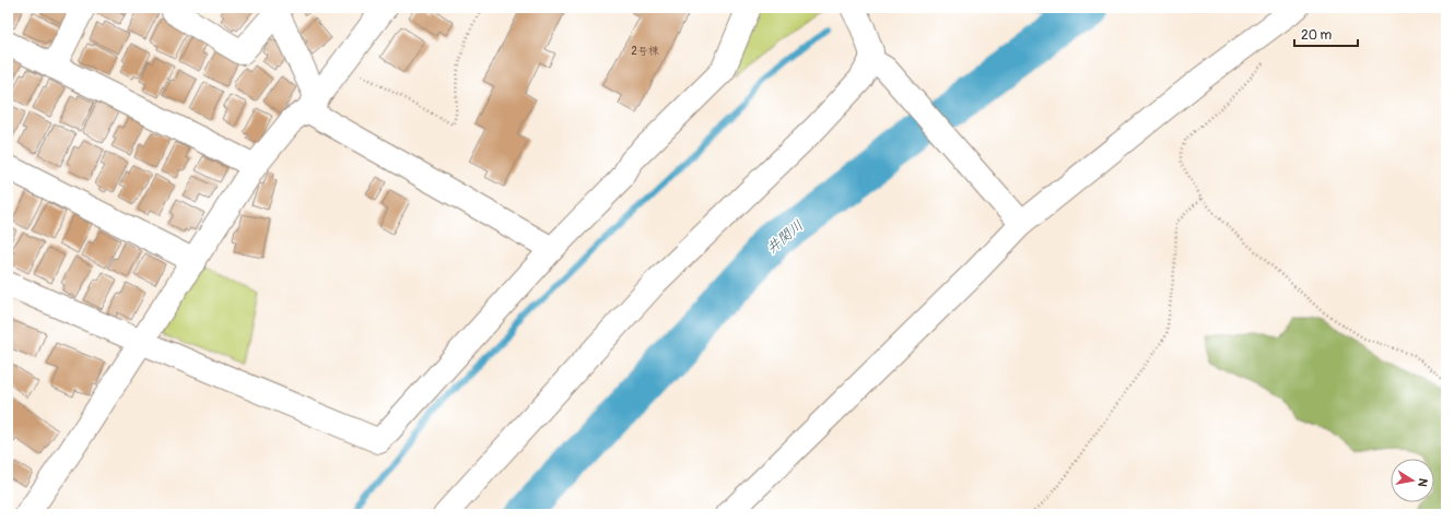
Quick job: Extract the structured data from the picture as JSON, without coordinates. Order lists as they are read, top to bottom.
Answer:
{
  "water": ["井関川"],
  "house_numbers": ["2号棟"],
  "scale_bar": "20 m",
  "north": "right"
}
